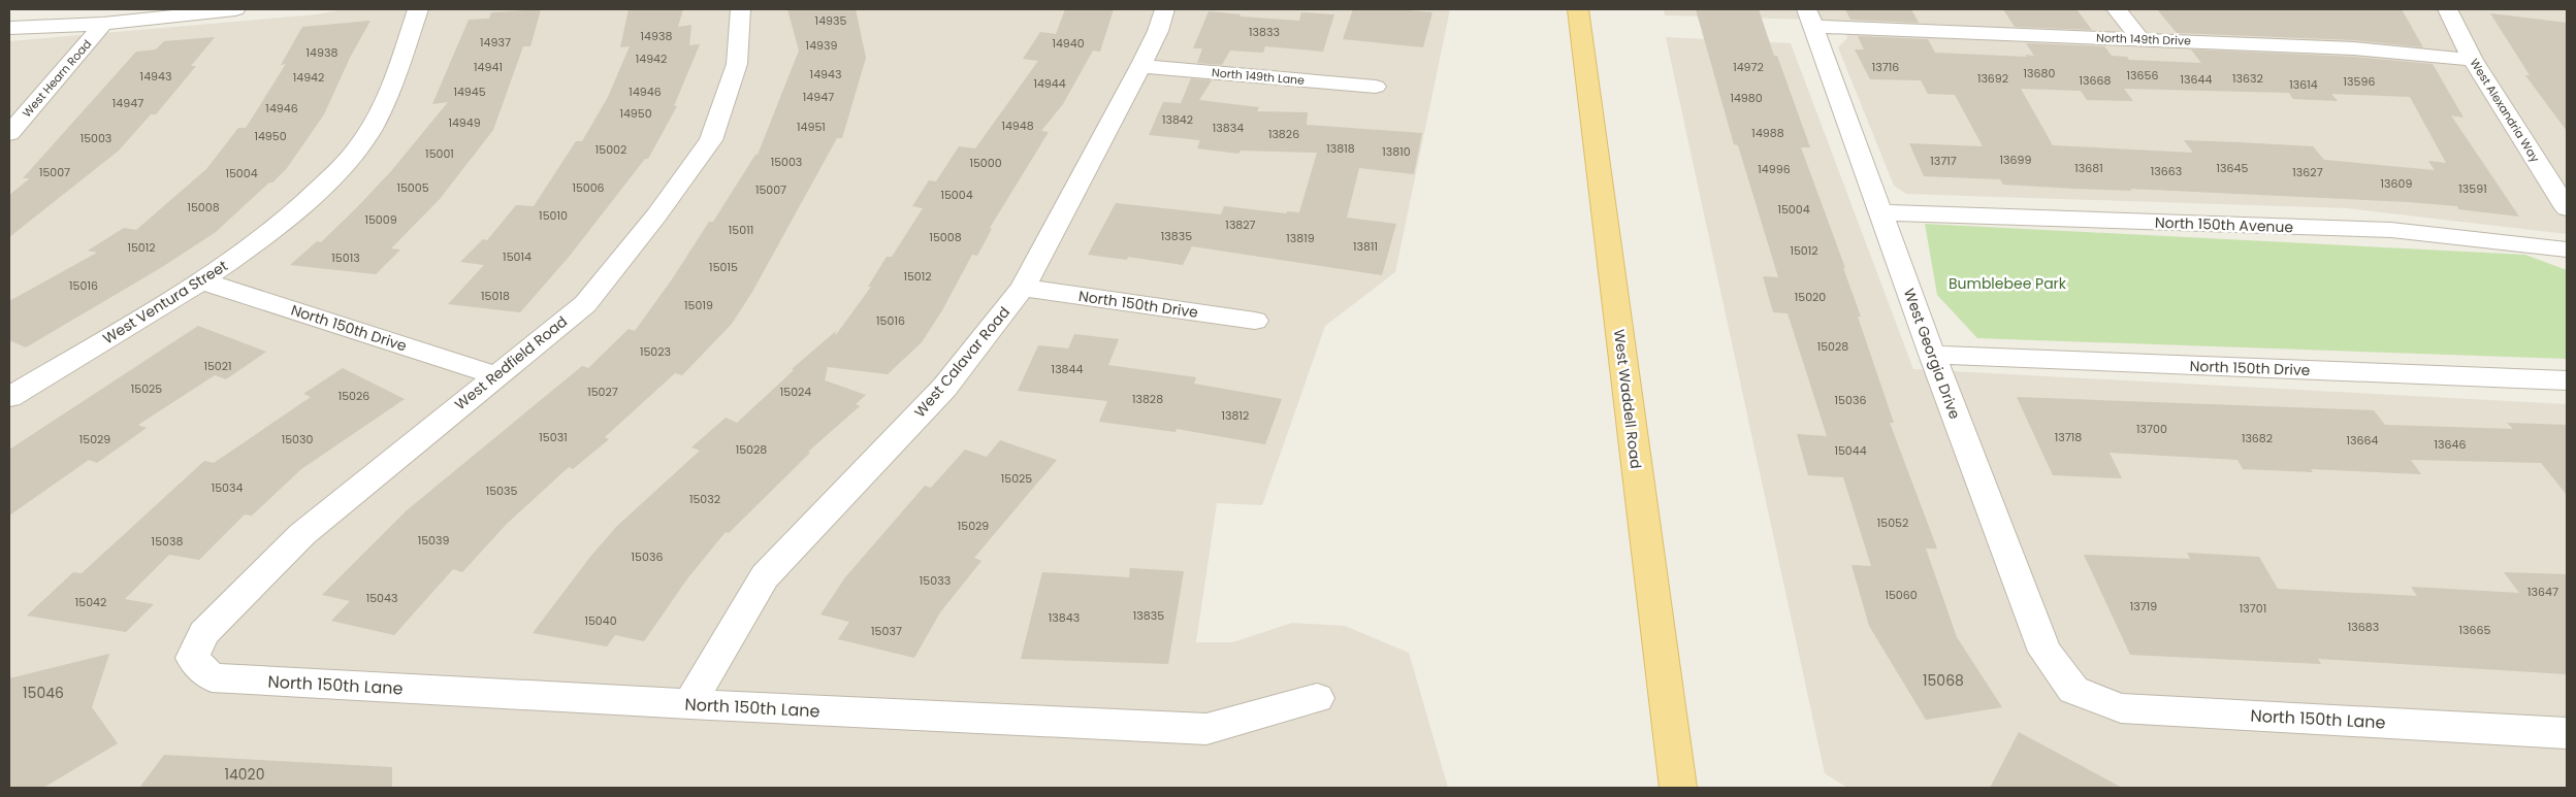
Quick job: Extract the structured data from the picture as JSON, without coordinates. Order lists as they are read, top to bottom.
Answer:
{
  "streets": {
    "main road": ["West Waddell Road"],
    "street": [
      "North 149th Drive",
      "North 149th Lane",
      "West Hearn Road",
      "West Alexandria Way",
      "North 150th Avenue",
      "West Ventura Street",
      "North 150th Drive",
      "West Georgia Drive",
      "West Calavar Road",
      "West Redfield Road",
      "North 150th Lane"
    ]
  },
  "crossings": [
    ["North 149th Drive", "West Alexandria Way"],
    ["North 149th Drive", "West Georgia Drive"],
    ["North 149th Lane", "West Calavar Road"],
    ["North 150th Avenue", "West Georgia Drive"],
    ["West Ventura Street", "North 150th Drive"],
    ["North 150th Drive", "West Georgia Drive"],
    ["North 150th Drive", "West Calavar Road"],
    ["North 150th Drive", "West Redfield Road"],
    ["West Georgia Drive", "North 150th Lane"],
    ["West Calavar Road", "North 150th Lane"],
    ["West Redfield Road", "North 150th Lane"]
  ],
  "parks": ["Bumblebee Park"],
  "house_numbers": [
    "14935",
    "13833",
    "14938",
    "14937",
    "14940",
    "14939",
    "14938",
    "14942",
    "14941",
    "14972",
    "13716",
    "13680",
    "14943",
    "13656",
    "14943",
    "14942",
    "13692",
    "13632",
    "13644",
    "13668",
    "13596",
    "14944",
    "13614",
    "14945",
    "14946",
    "14947",
    "14980",
    "14947",
    "14946",
    "14950",
    "13842",
    "14949",
    "14948",
    "14951",
    "13834",
    "14988",
    "13826",
    "14950",
    "15003",
    "13818",
    "15002",
    "13810",
    "15001",
    "13699",
    "13717",
    "15003",
    "15000",
    "13681",
    "13645",
    "14996",
    "13663",
    "15007",
    "13627",
    "15004",
    "13609",
    "15005",
    "15006",
    "13591",
    "15007",
    "15004",
    "15008",
    "15004",
    "15010",
    "15009",
    "13827",
    "15011",
    "13835",
    "15008",
    "13819",
    "13811",
    "15012",
    "15012",
    "15014",
    "15013",
    "15015",
    "15012",
    "15016",
    "15018",
    "15020",
    "15019",
    "15016",
    "15028",
    "15023",
    "15021",
    "13844",
    "15025",
    "15027",
    "15024",
    "15026",
    "13828",
    "15036",
    "13812",
    "13700",
    "15031",
    "13718",
    "13682",
    "15029",
    "15030",
    "13664",
    "13646",
    "15028",
    "15044",
    "15025",
    "15034",
    "15035",
    "15032",
    "15052",
    "15029",
    "15039",
    "15038",
    "15036",
    "15033",
    "13647",
    "15060",
    "15043",
    "15042",
    "13719",
    "13701",
    "13835",
    "13843",
    "15040",
    "13683",
    "13665",
    "15037",
    "15068",
    "15046",
    "14020"
  ]
}
